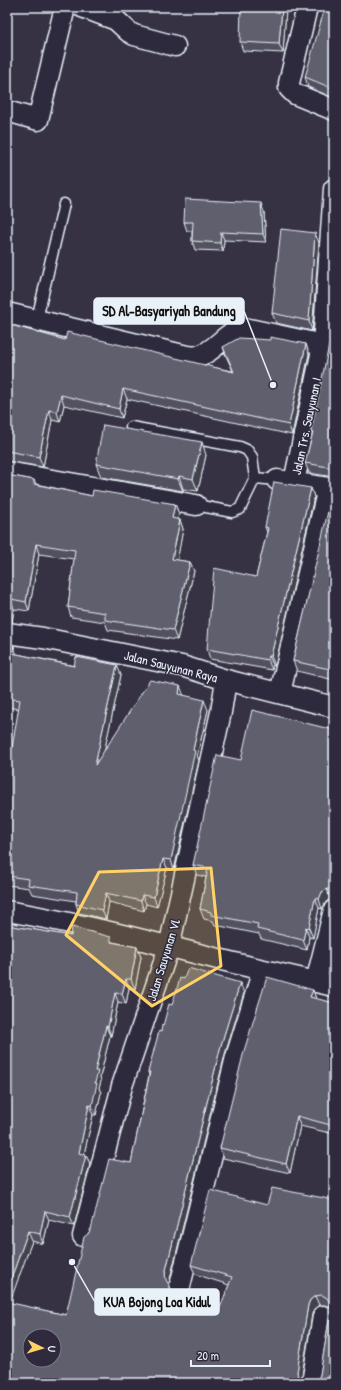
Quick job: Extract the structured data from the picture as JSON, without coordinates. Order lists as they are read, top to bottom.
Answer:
{
  "streets": {
    "street": ["Jalan Trs. Sauyunan I", "Jalan Sauyunan Raya", "Jalan Sauyunan Vl"]
  },
  "crossings": [
    ["Jalan Sauyunan Raya", "Jalan Sauyunan Vl"]
  ],
  "places": ["SD Al-Basyariyah Bandung", "KUA Bojong Loa Kidul"],
  "scale_bar": "20 m",
  "north": "right"
}
